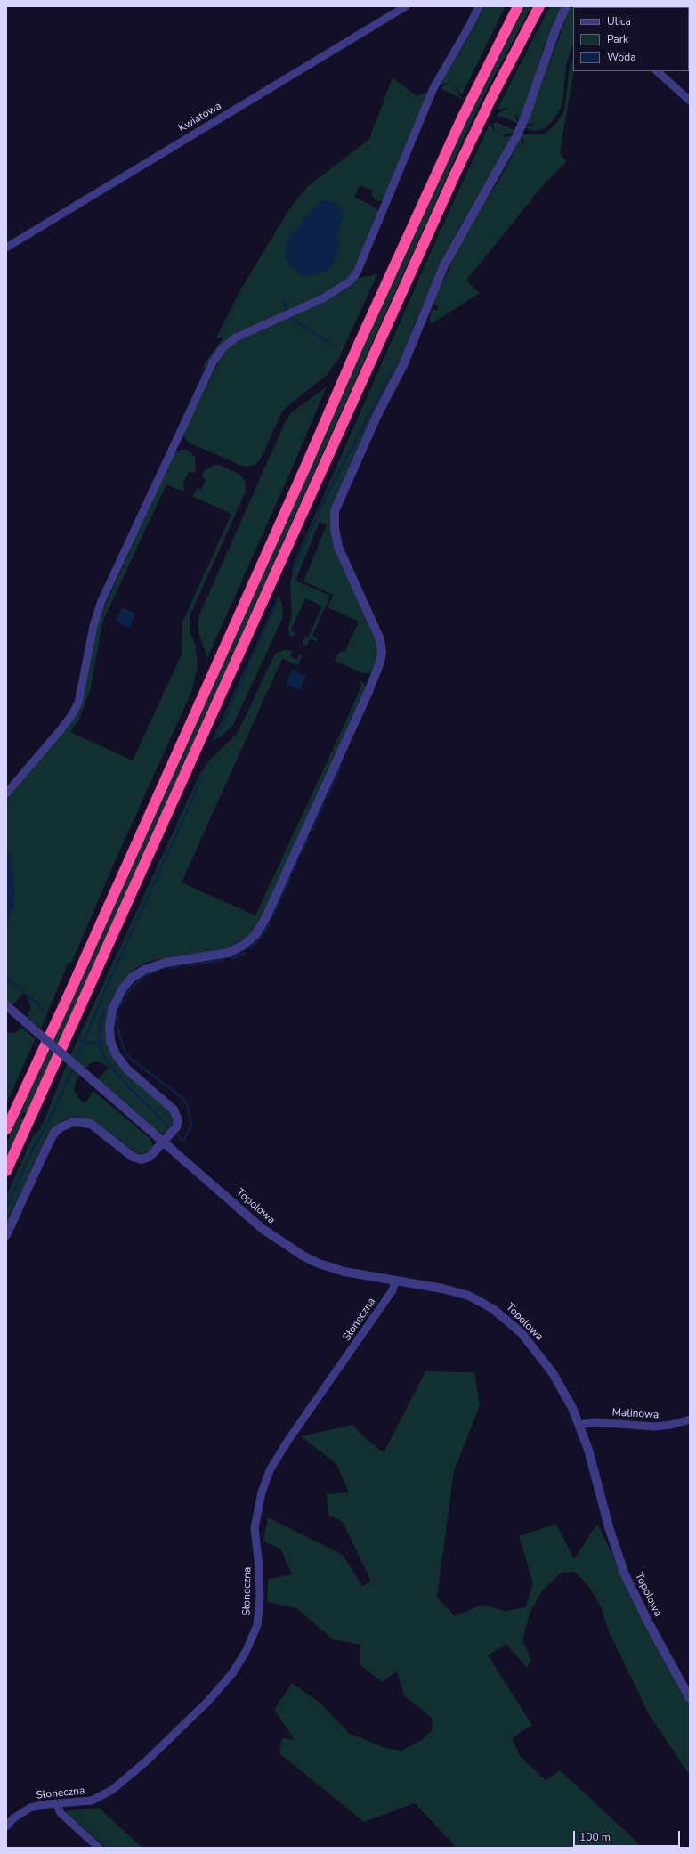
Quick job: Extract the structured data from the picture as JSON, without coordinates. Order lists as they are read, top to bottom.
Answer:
{
  "streets": {
    "street": [
      "Kwiatowa",
      "Topolowa",
      "Słoneczna",
      "Malinowa"
    ]
  },
  "crossings": [
    ["Topolowa", "Słoneczna"],
    ["Topolowa", "Malinowa"]
  ],
  "legend": ["Ulica", "Park", "Woda"],
  "scale_bar": "100 m"
}
